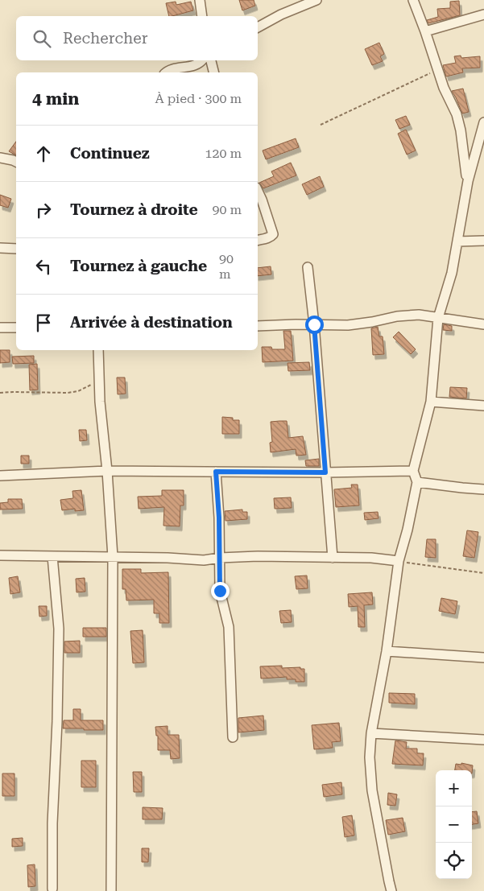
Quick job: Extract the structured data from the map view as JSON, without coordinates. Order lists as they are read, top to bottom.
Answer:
{
  "page": {
    "search": "Rechercher",
    "heading": ["4 min", "À pied · 300 m"],
    "list": [
      ["Continuez", "120 m"],
      ["Tournez à droite", "90 m"],
      ["Tournez à gauche", "90 m"],
      "Arrivée à destination"
    ],
    "map_buttons": ["+", "−"]
  }
}
